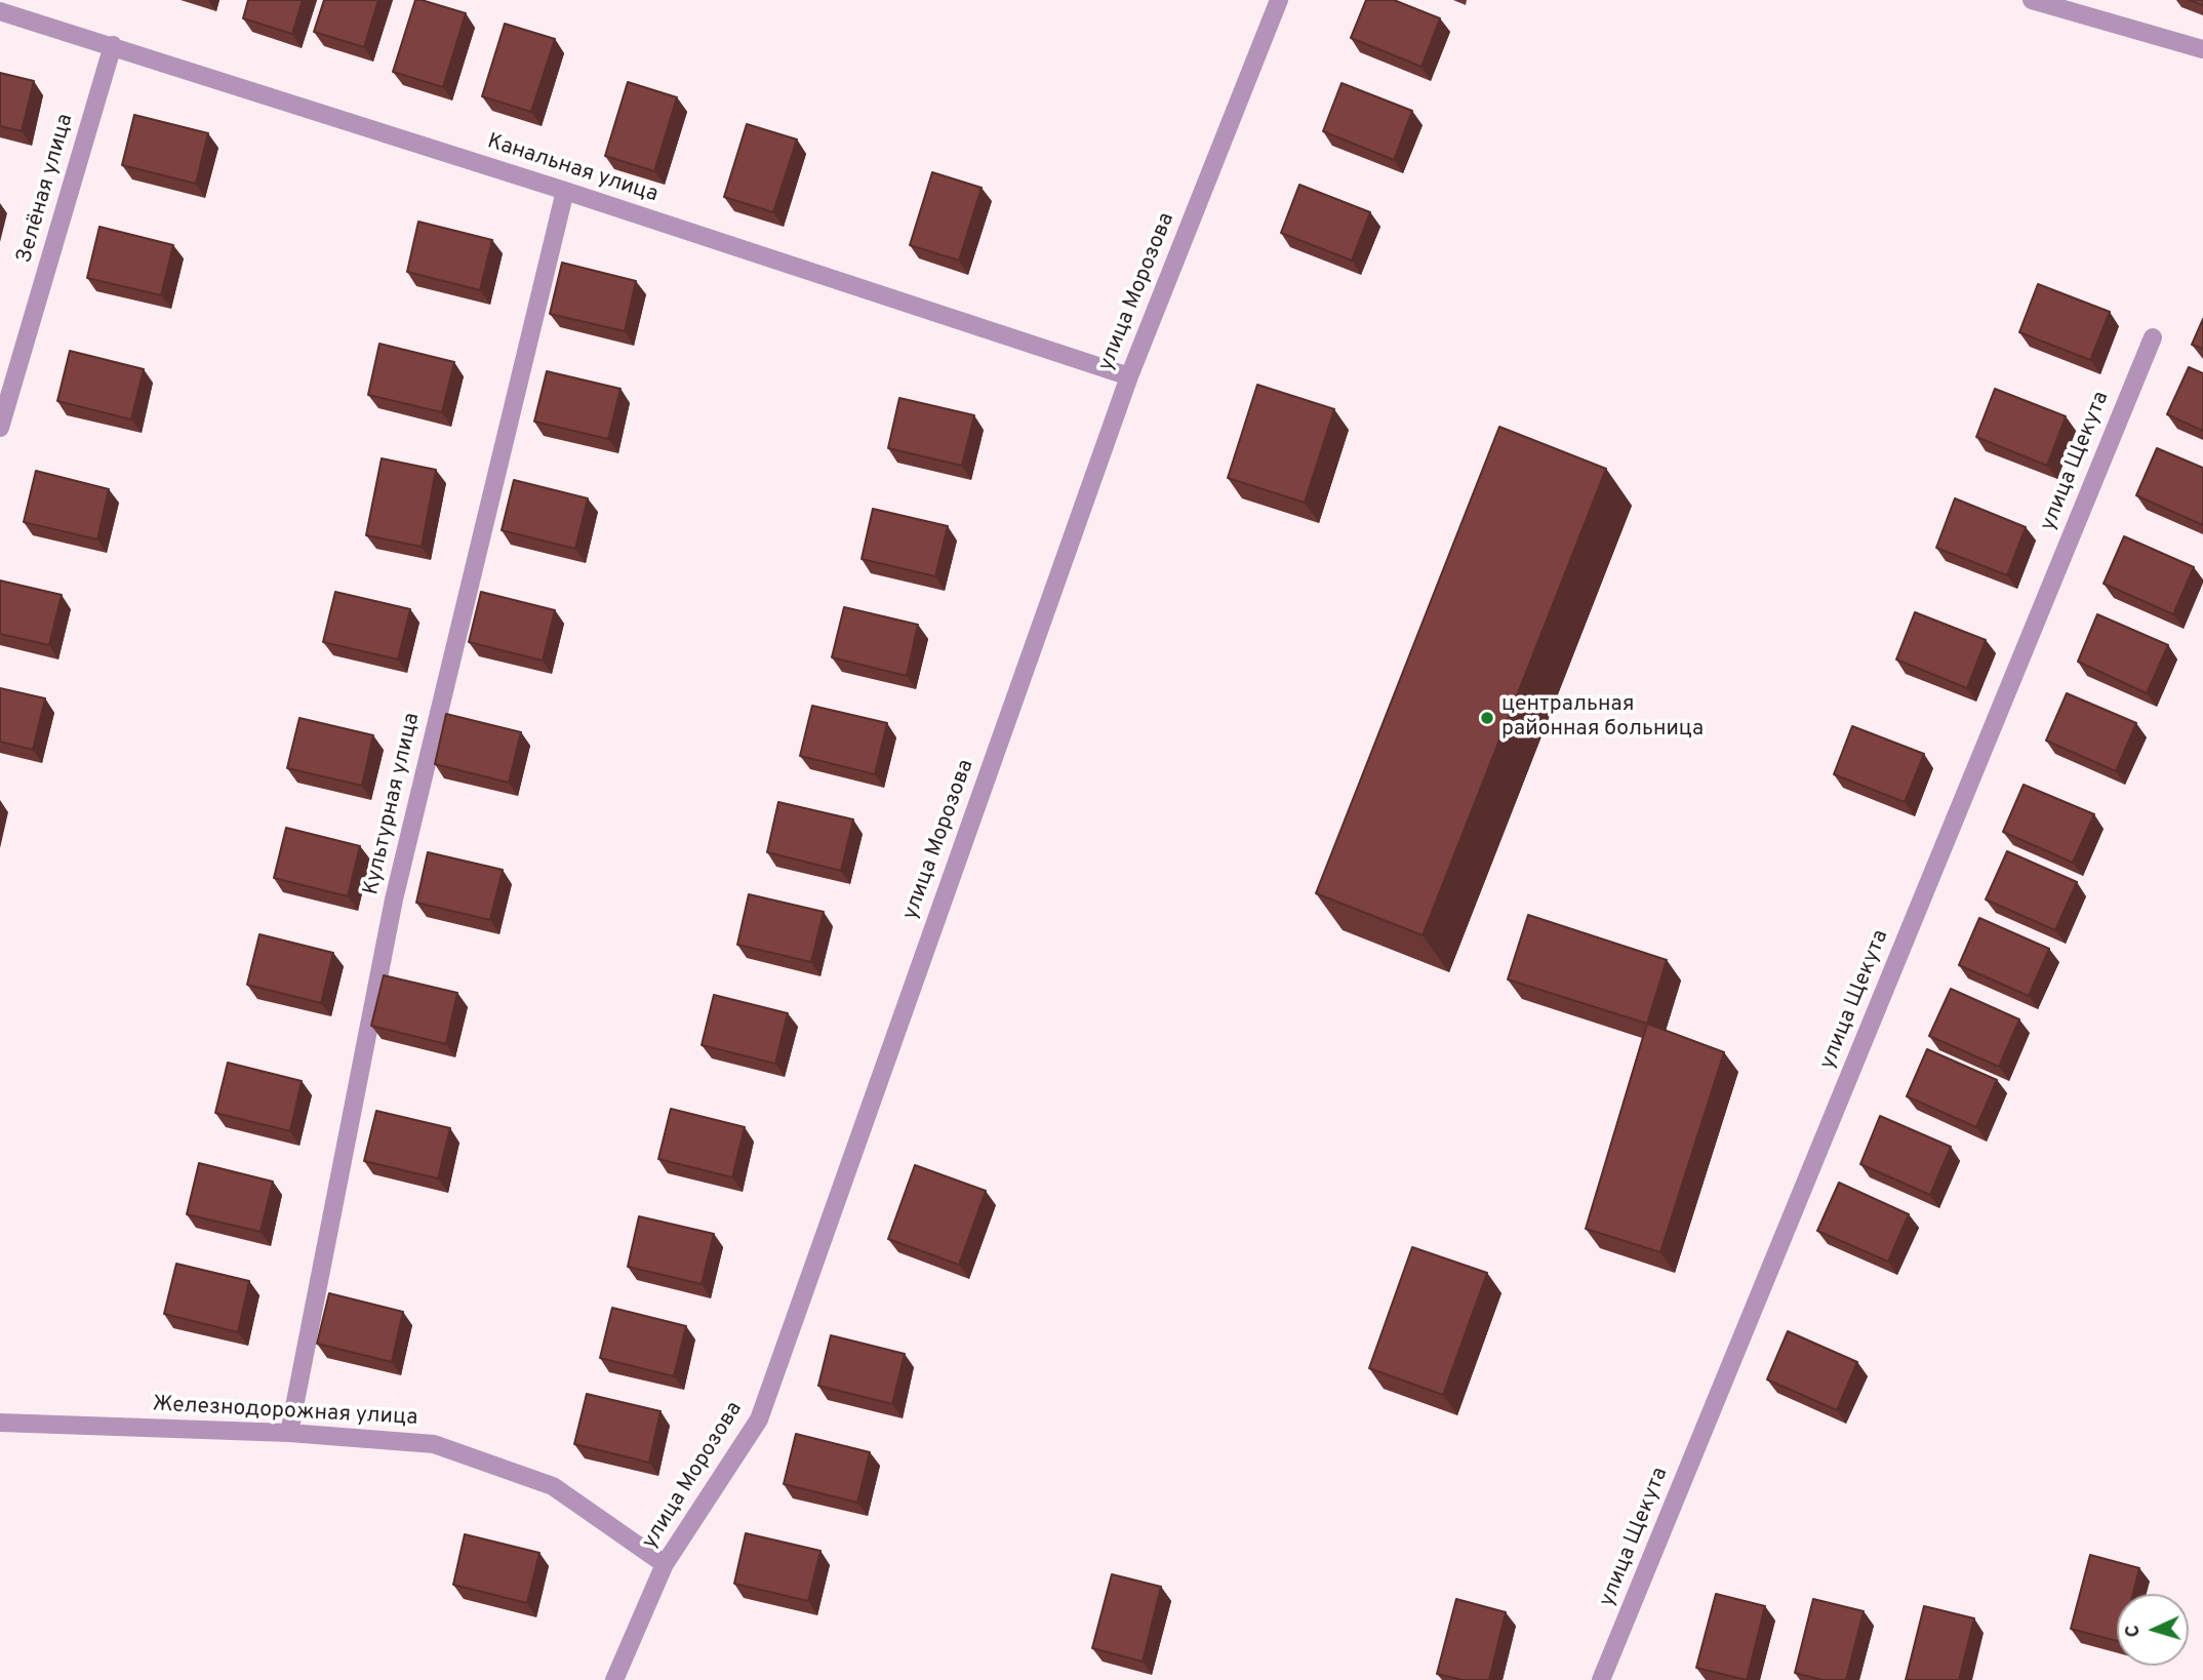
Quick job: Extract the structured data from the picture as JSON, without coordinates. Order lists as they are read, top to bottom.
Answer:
{
  "streets": {
    "street": [
      "Канальная улица",
      "Зелёная улица",
      "улица Морозова",
      "улица Щекута",
      "Культурная улица",
      "Железнодорожная улица"
    ]
  },
  "crossings": [
    ["Канальная улица", "Зелёная улица"],
    ["Канальная улица", "улица Морозова"],
    ["Канальная улица", "Культурная улица"],
    ["улица Морозова", "Железнодорожная улица"],
    ["Культурная улица", "Железнодорожная улица"]
  ],
  "places": ["центральная районная больница"],
  "north": "left"
}
